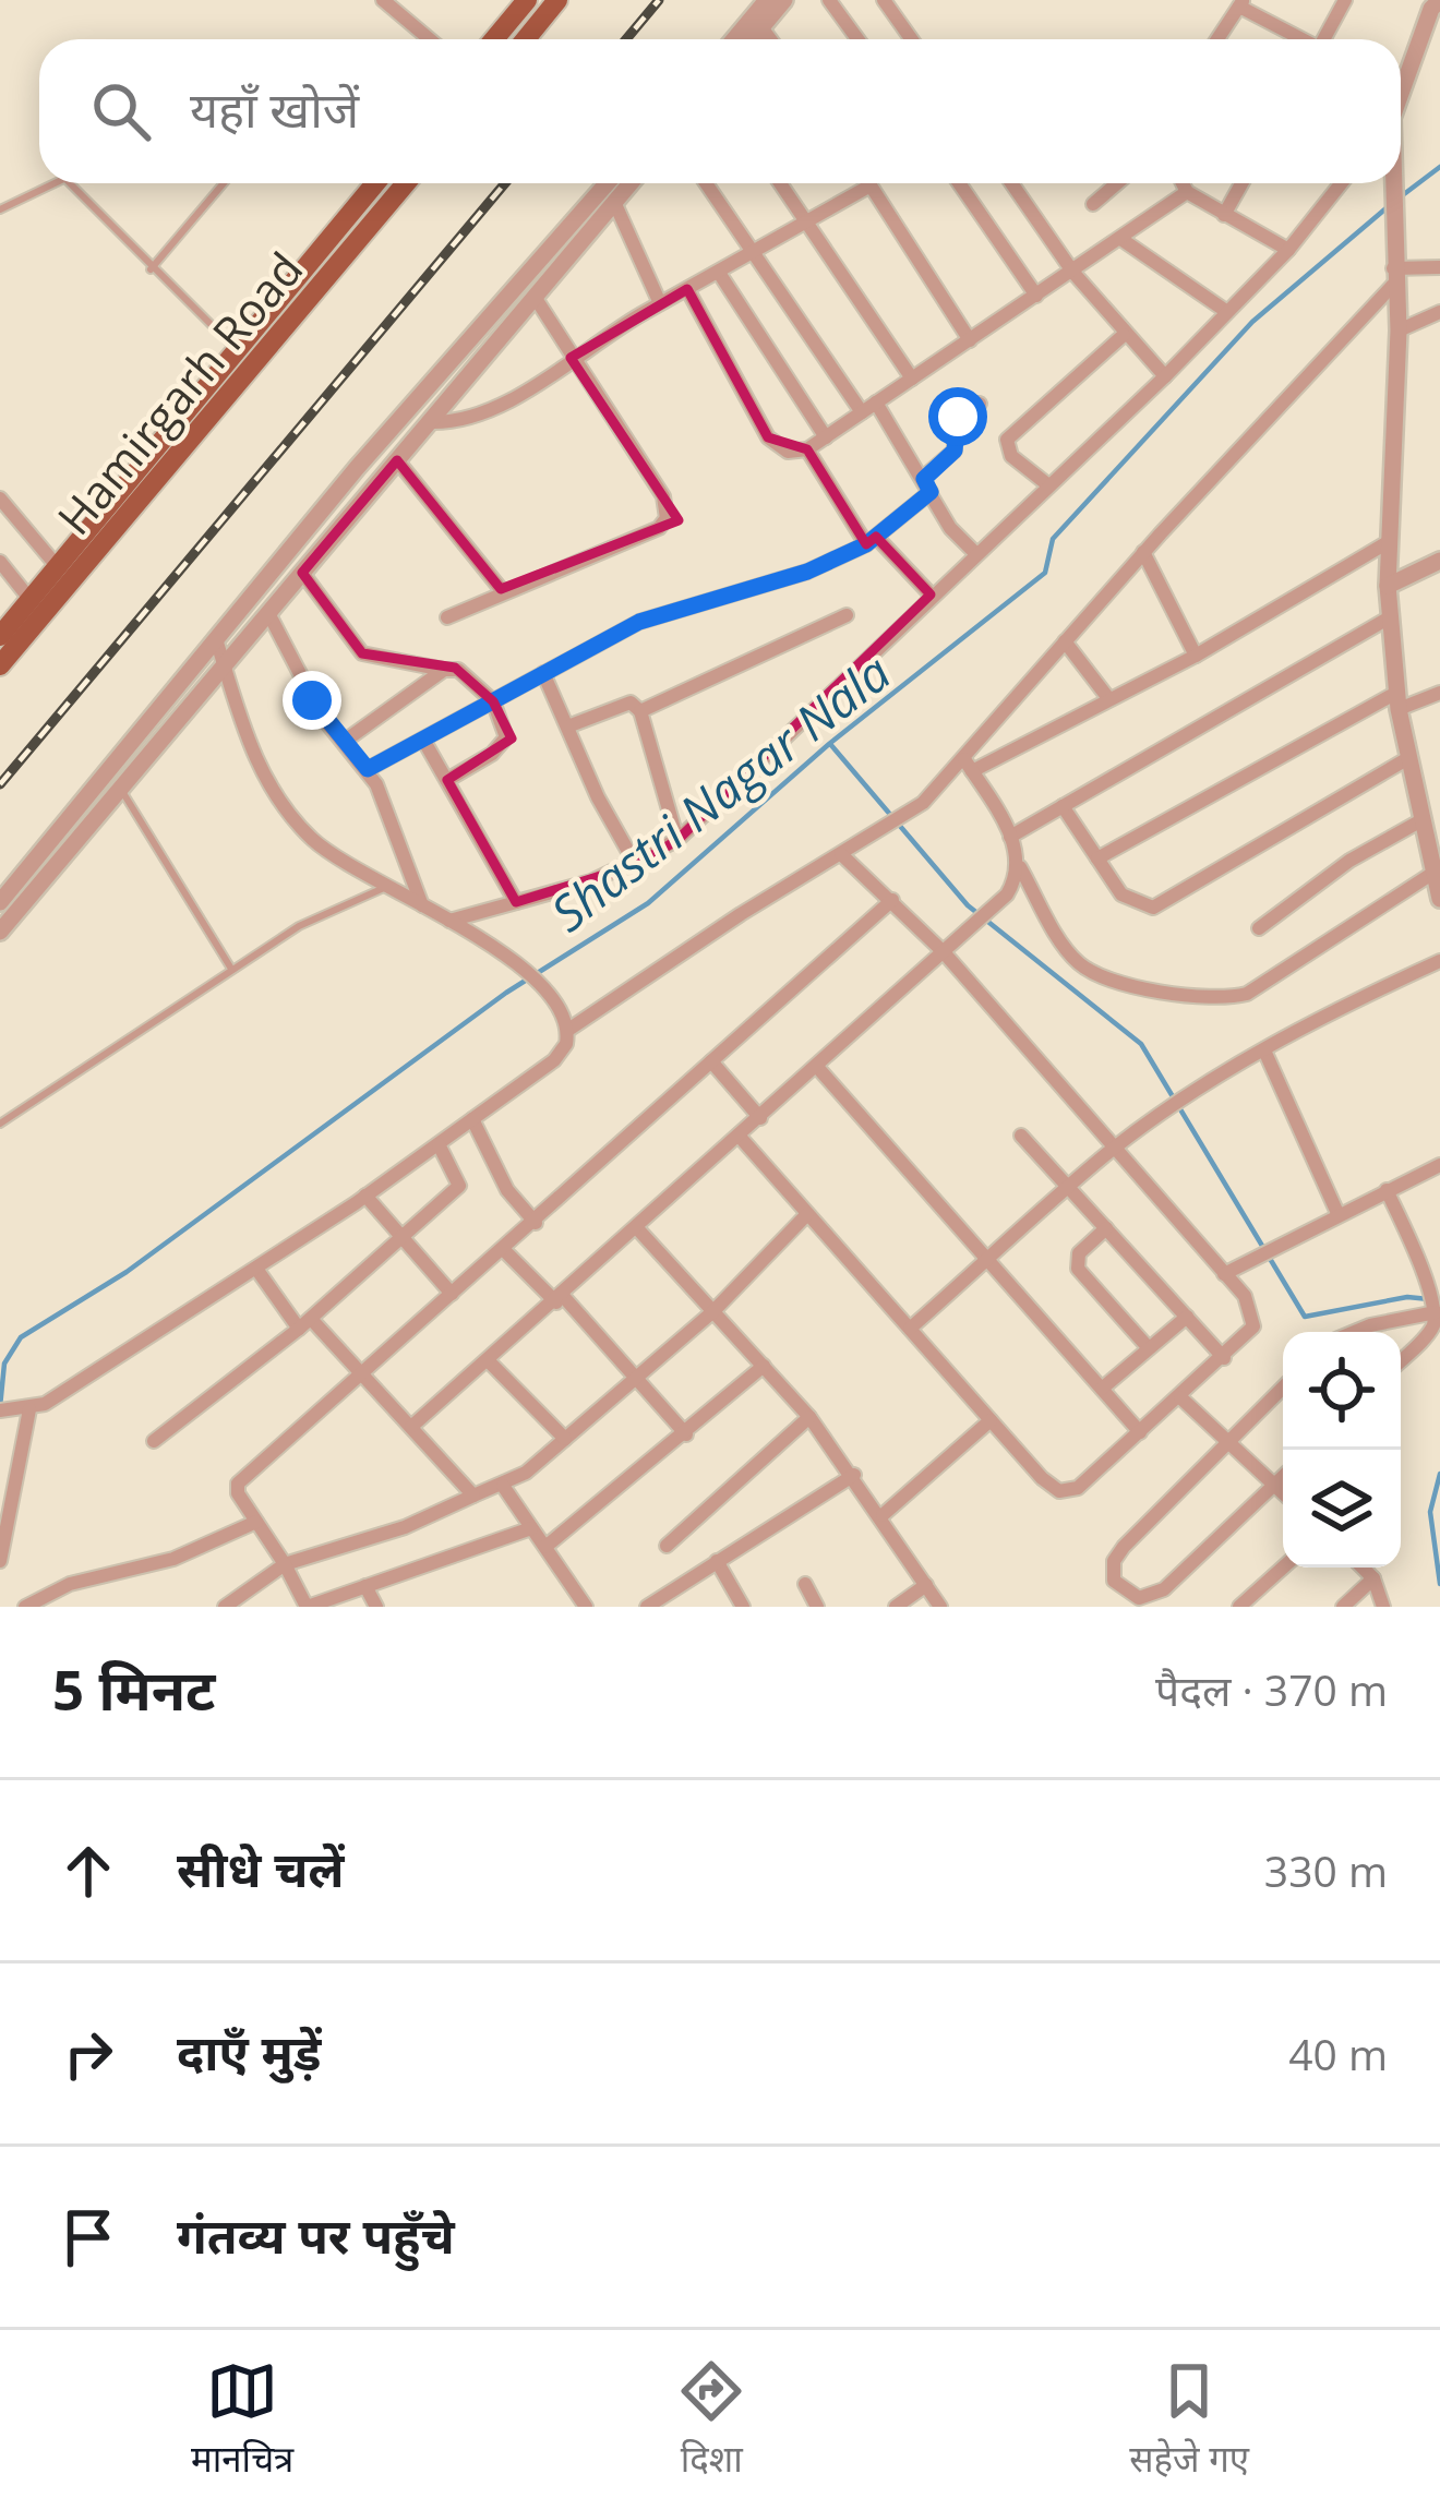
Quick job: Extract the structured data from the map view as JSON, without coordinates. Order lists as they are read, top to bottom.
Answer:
{
  "streets": {
    "main road": ["Hamirgarh Road"]
  },
  "water": ["Shastri Nagar Nala"],
  "page": {
    "search": "यहाँ खोजें",
    "heading": ["5 मिनट", "पैदल · 370 m"],
    "list": [
      ["सीधे चलें", "330 m"],
      ["दाएँ मुड़ें", "40 m"],
      "गंतव्य पर पहुँचे"
    ],
    "nav": ["मानचित्र", "दिशा", "सहेजे गए"]
  }
}
